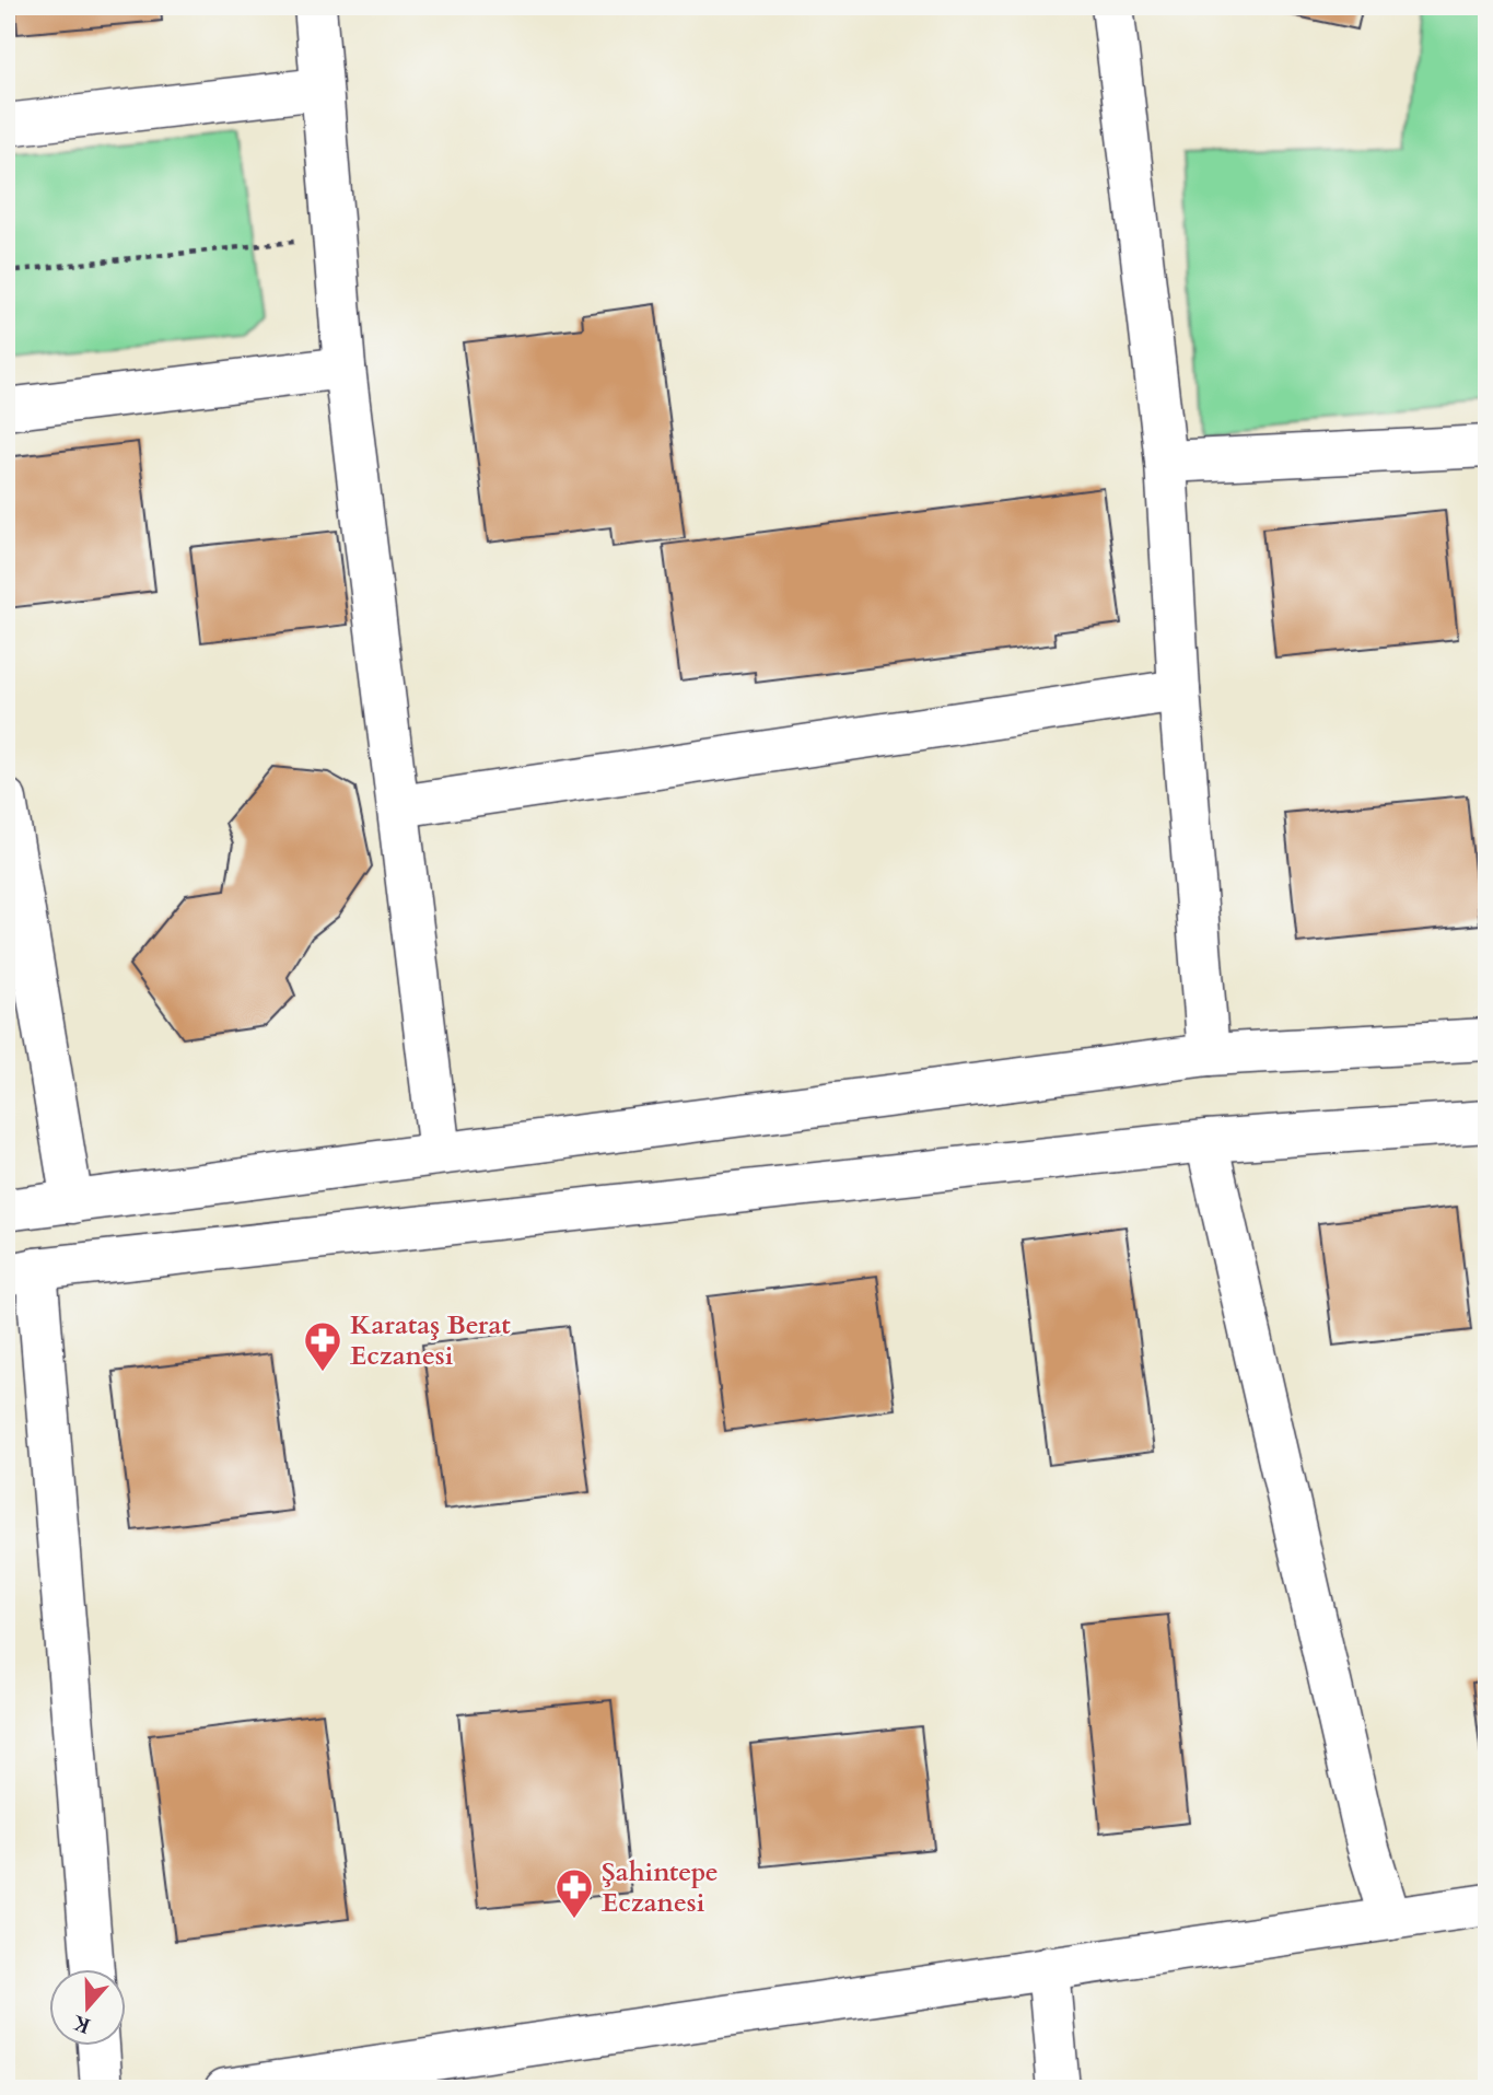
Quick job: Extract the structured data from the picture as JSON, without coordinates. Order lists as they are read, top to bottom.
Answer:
{
  "places": {
    "pharmacy": ["Karataş Berat Eczanesi", "Şahintepe Eczanesi"]
  },
  "north": "bottom"
}
